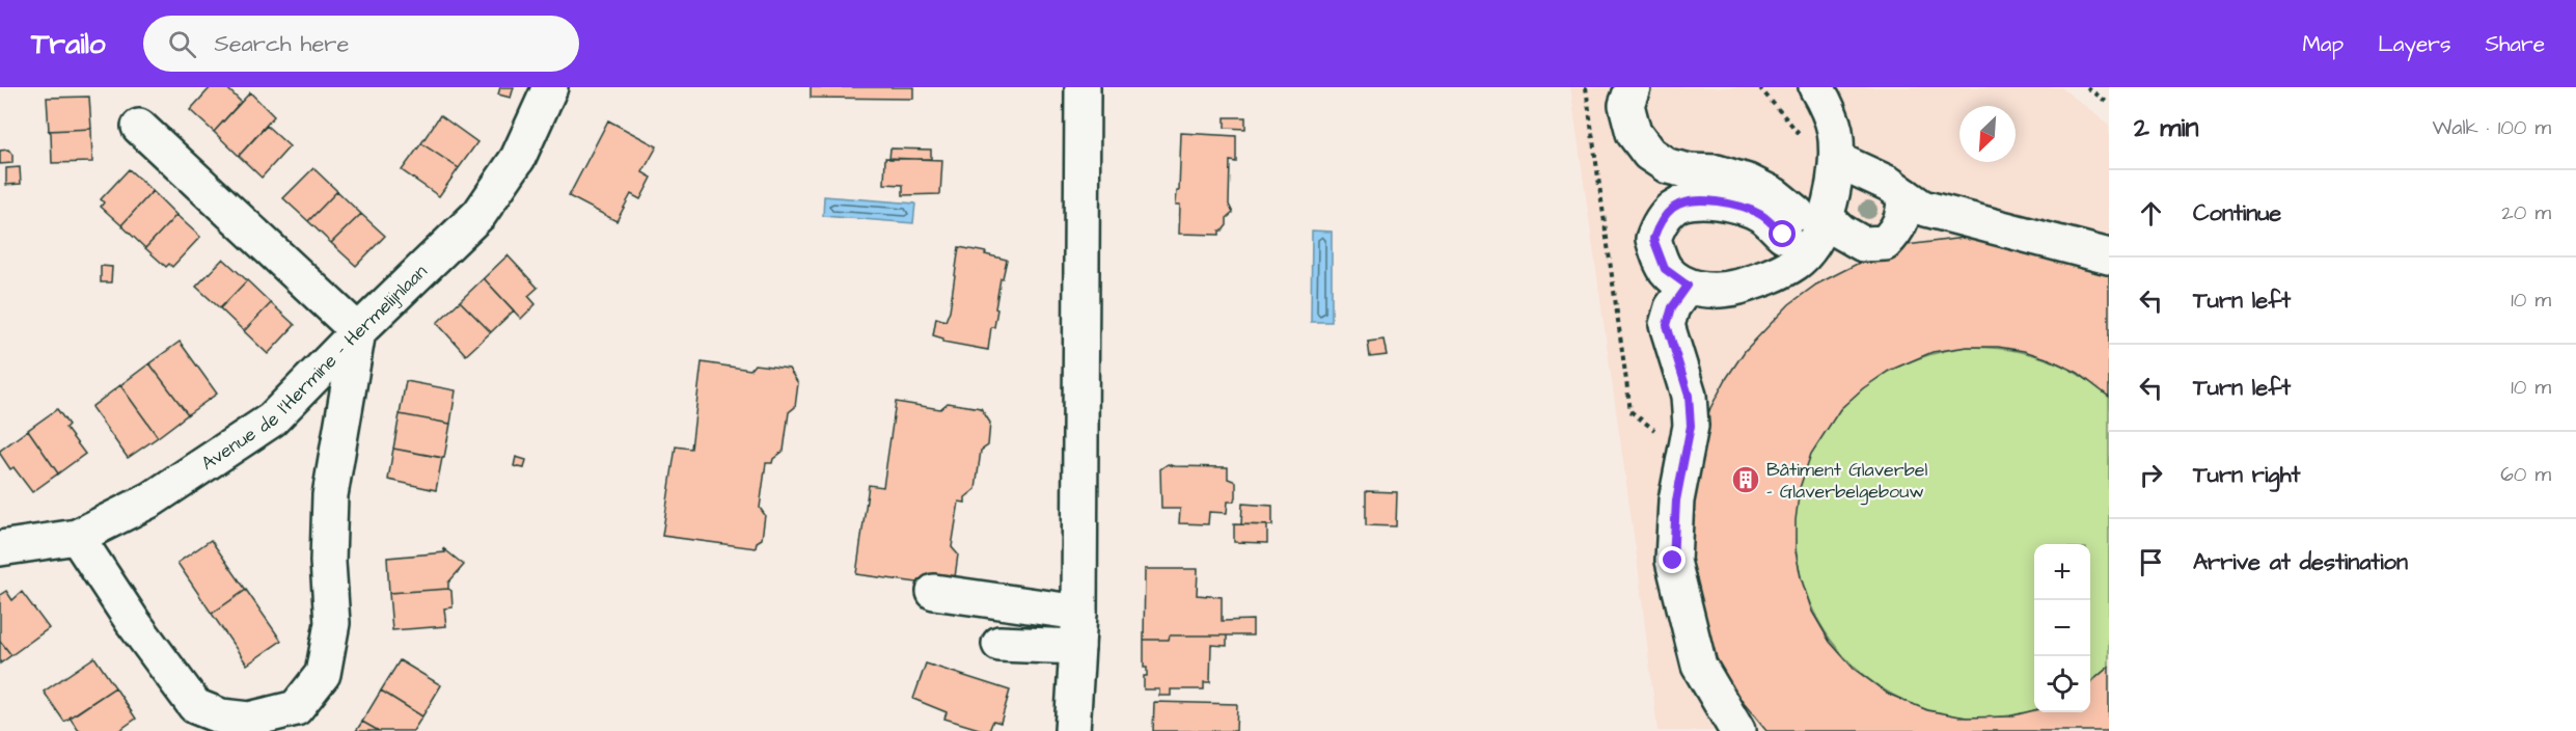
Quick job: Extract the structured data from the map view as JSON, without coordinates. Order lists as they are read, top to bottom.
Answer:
{
  "streets": {
    "street": ["Avenue de l'Hermine - Hermelijnlaan"]
  },
  "places": {
    "building": ["Bâtiment Glaverbel - Glaverbelgebouw"]
  },
  "north": "bottom left",
  "page": {
    "header": "Trailo",
    "search": "Search here",
    "nav": ["Map", "Layers", "Share"],
    "heading": ["2 min", "Walk · 100 m"],
    "list": [
      ["Continue", "20 m"],
      ["Turn left", "10 m"],
      ["Turn left", "10 m"],
      ["Turn right", "60 m"],
      "Arrive at destination"
    ],
    "map_buttons": ["+", "−"]
  }
}
